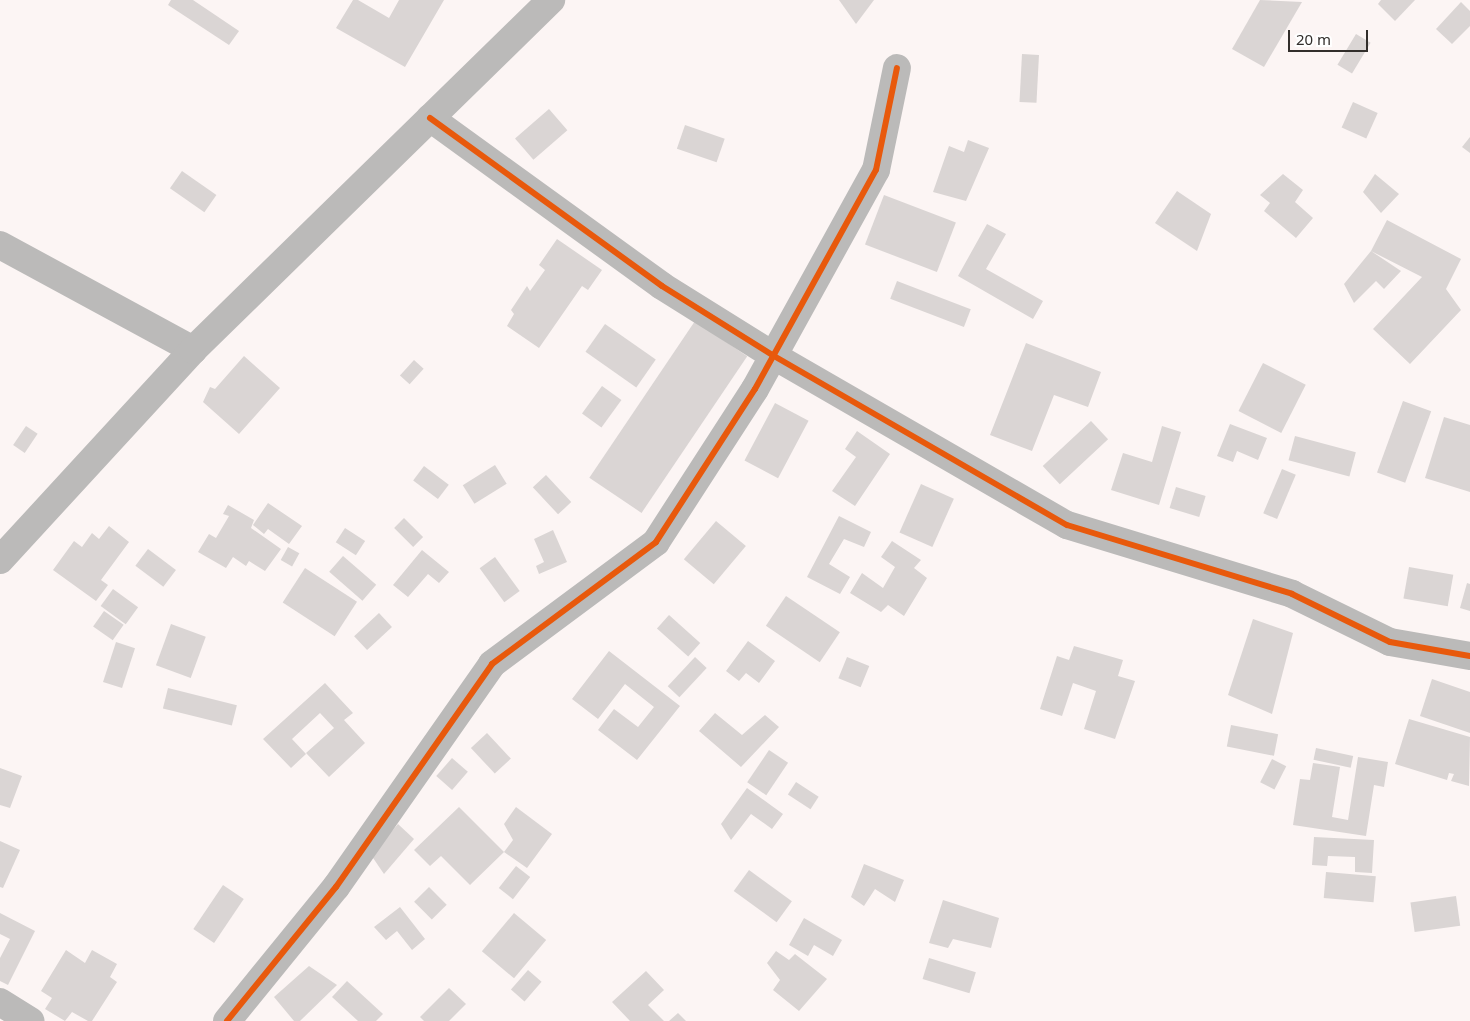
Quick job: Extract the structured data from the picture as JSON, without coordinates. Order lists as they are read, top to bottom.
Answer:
{
  "scale_bar": "20 m"
}
